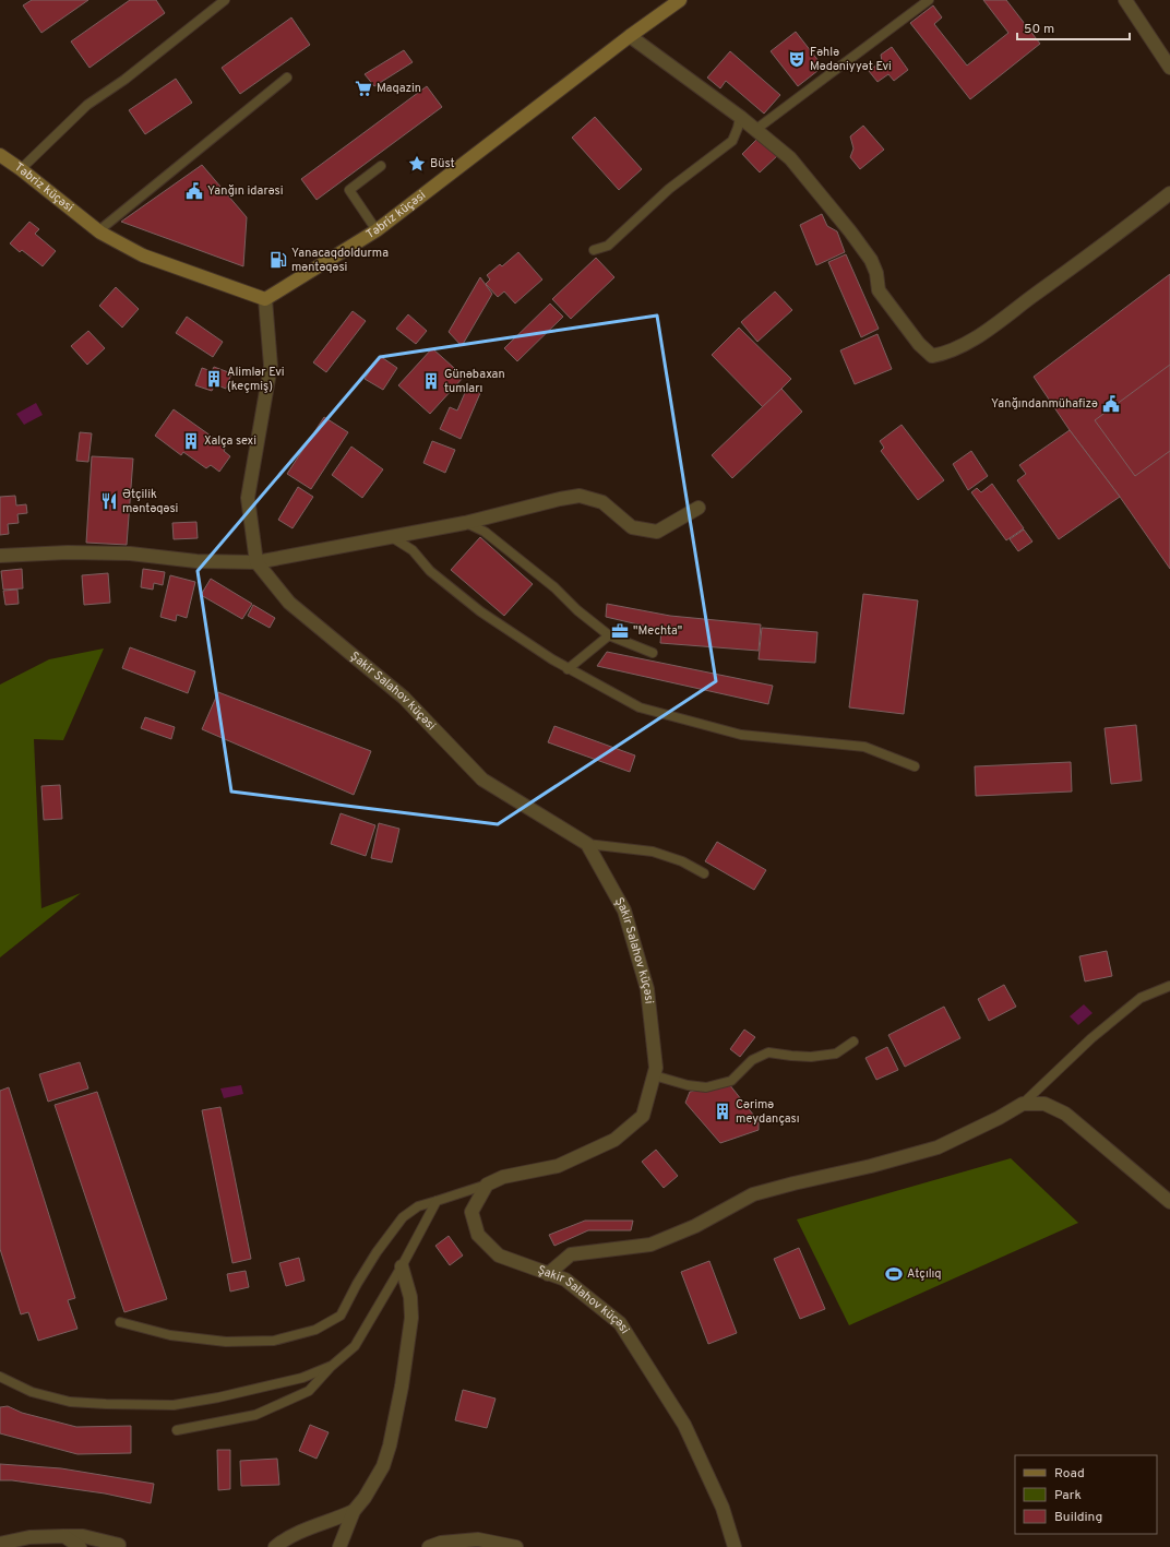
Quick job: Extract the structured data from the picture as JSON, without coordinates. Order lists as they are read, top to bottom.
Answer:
{
  "streets": {
    "main road": ["Təbriz küçəsi"],
    "street": ["Şakir Salahov küçəsi"]
  },
  "places": {
    "theatre": ["Fəhlə Mədəniyyət Evi"],
    "supermarket": ["Maqazin"],
    "place": ["Büst"],
    "public building": ["Yanğın idarəsi", "Yanğındanmühafizə"],
    "fuel station": ["Yanacaqdoldurma məntəqəsi"],
    "building": [
      "Alimlər Evi (keçmiş)",
      "Günəbaxan tumları",
      "Xalça sexi",
      "Cərimə meydançası"
    ],
    "restaurant": ["Ətçilik məntəqəsi"],
    "office": ["\"Mechta\""],
    "sports": ["Atçılıq"]
  },
  "legend": ["Road", "Park", "Building"],
  "scale_bar": "50 m"
}
